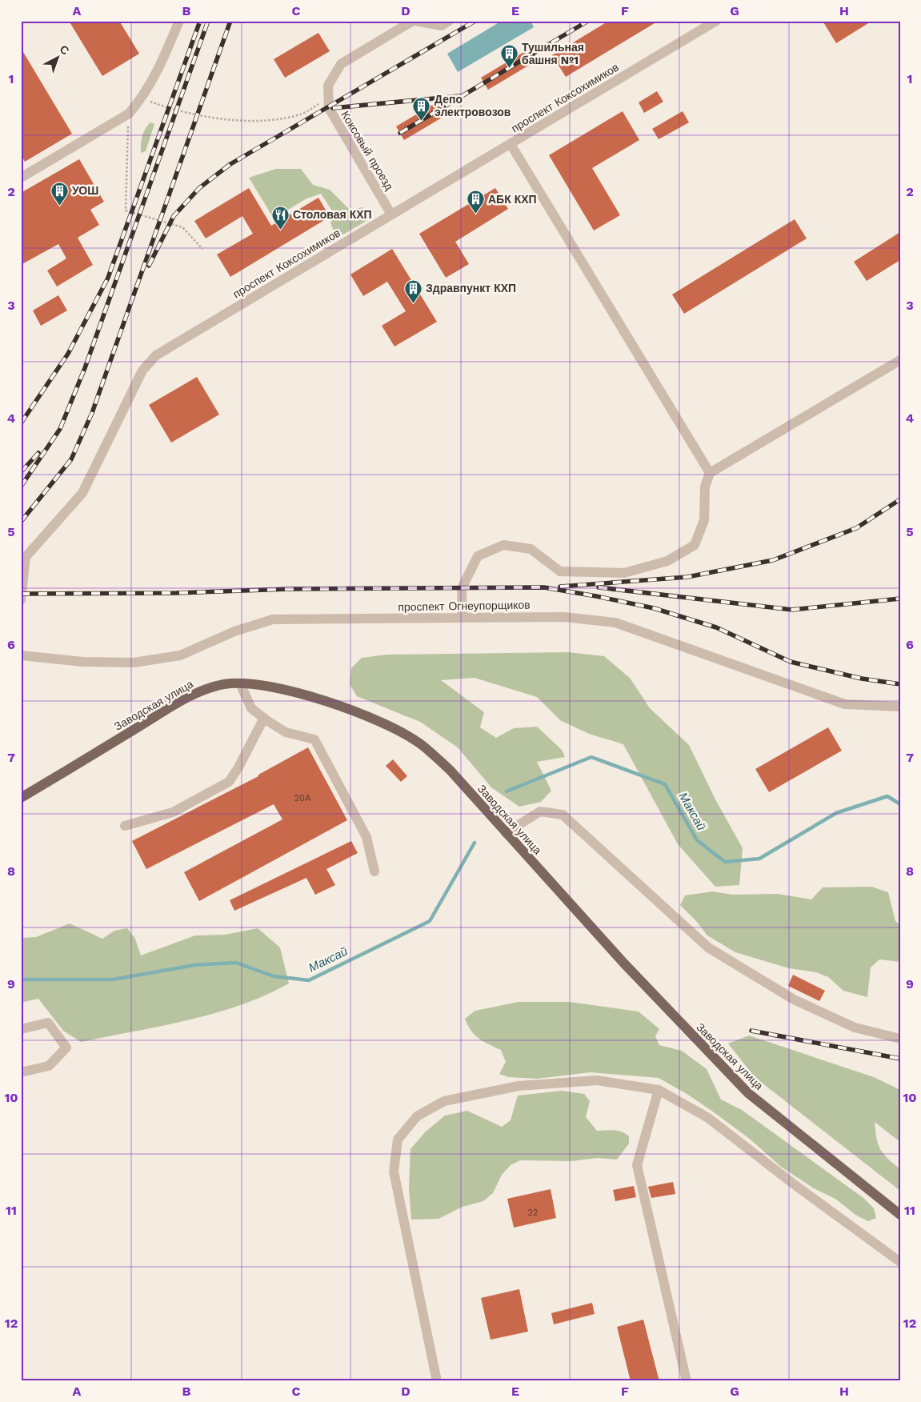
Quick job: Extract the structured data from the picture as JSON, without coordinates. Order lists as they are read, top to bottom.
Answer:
{
  "streets": {
    "main road": ["Заводская улица"],
    "street": ["проспект Коксохимиков", "Коксовый проезд", "проспект Огнеупорщиков"]
  },
  "crossings": [
    ["проспект Коксохимиков", "Коксовый проезд"]
  ],
  "water": ["Максай"],
  "places": {
    "building": [
      "Тушильная башня №1",
      "Депо электровозов",
      "УОШ",
      "АБК КХП",
      "Здравпункт КХП"
    ],
    "restaurant": ["Столовая КХП"]
  },
  "house_numbers": ["20А", "22"],
  "north": "top right",
  "grid": {
    "columns": [
      "A",
      "B",
      "C",
      "D",
      "E",
      "F",
      "G",
      "H"
    ],
    "rows": [
      "1",
      "2",
      "3",
      "4",
      "5",
      "6",
      "7",
      "8",
      "9",
      "10",
      "11",
      "12"
    ]
  }
}
